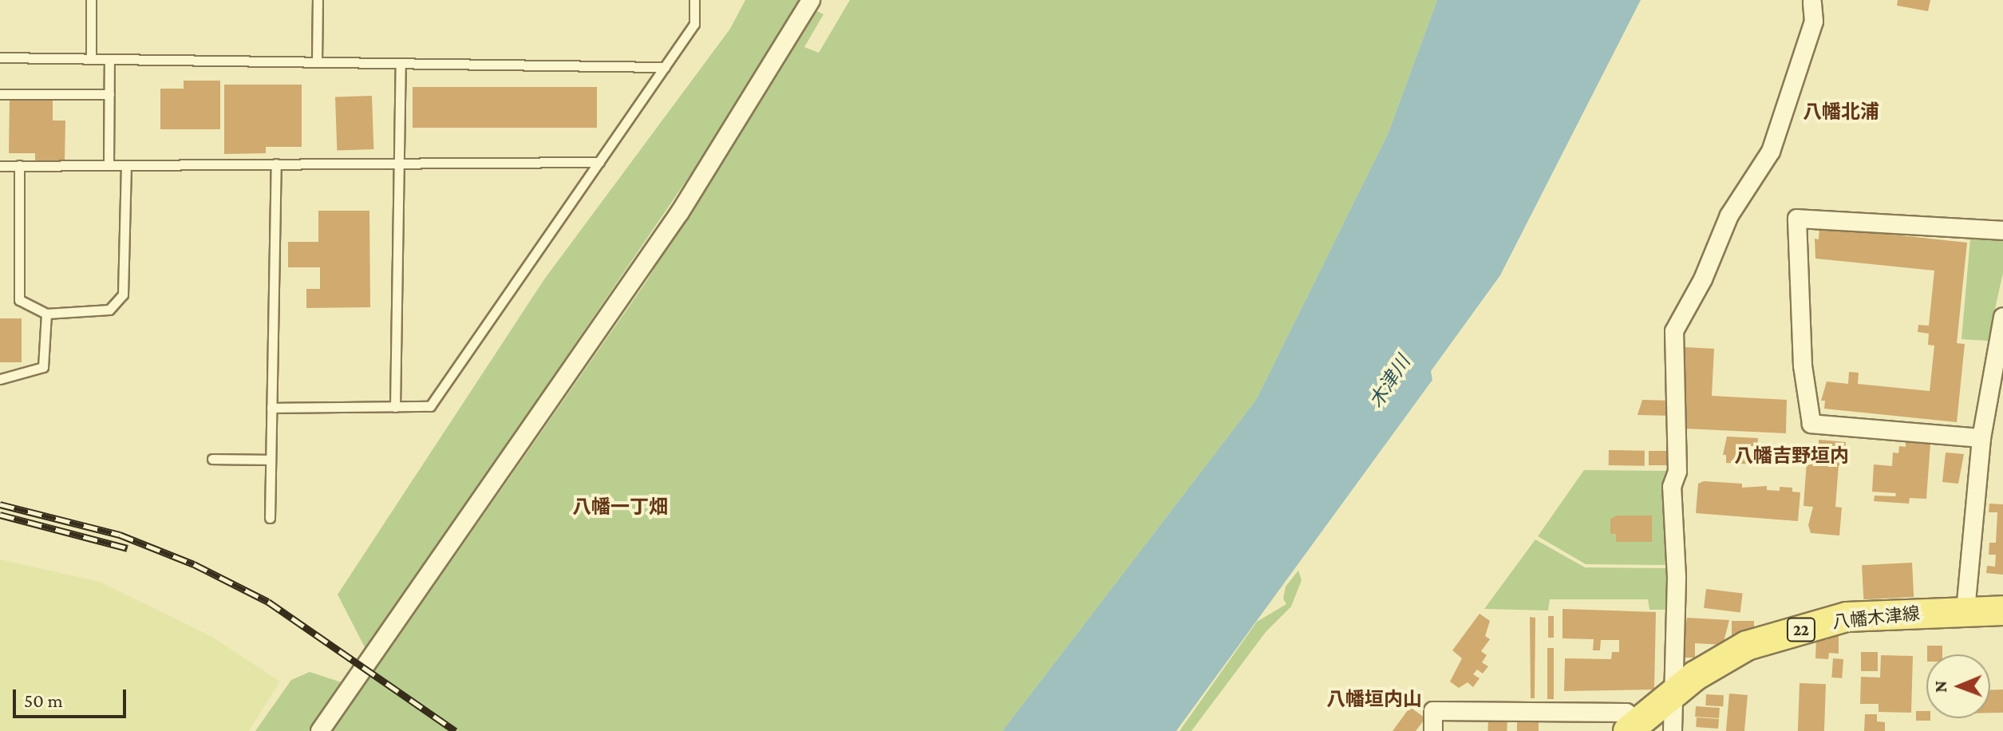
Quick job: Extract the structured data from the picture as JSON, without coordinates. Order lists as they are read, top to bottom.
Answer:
{
  "streets": {
    "main road": ["八幡木津線", "22"]
  },
  "districts": [
    "八幡北浦",
    "八幡吉野垣内",
    "八幡一丁畑",
    "八幡垣内山"
  ],
  "water": ["木津川"],
  "scale_bar": "50 m",
  "north": "left"
}
